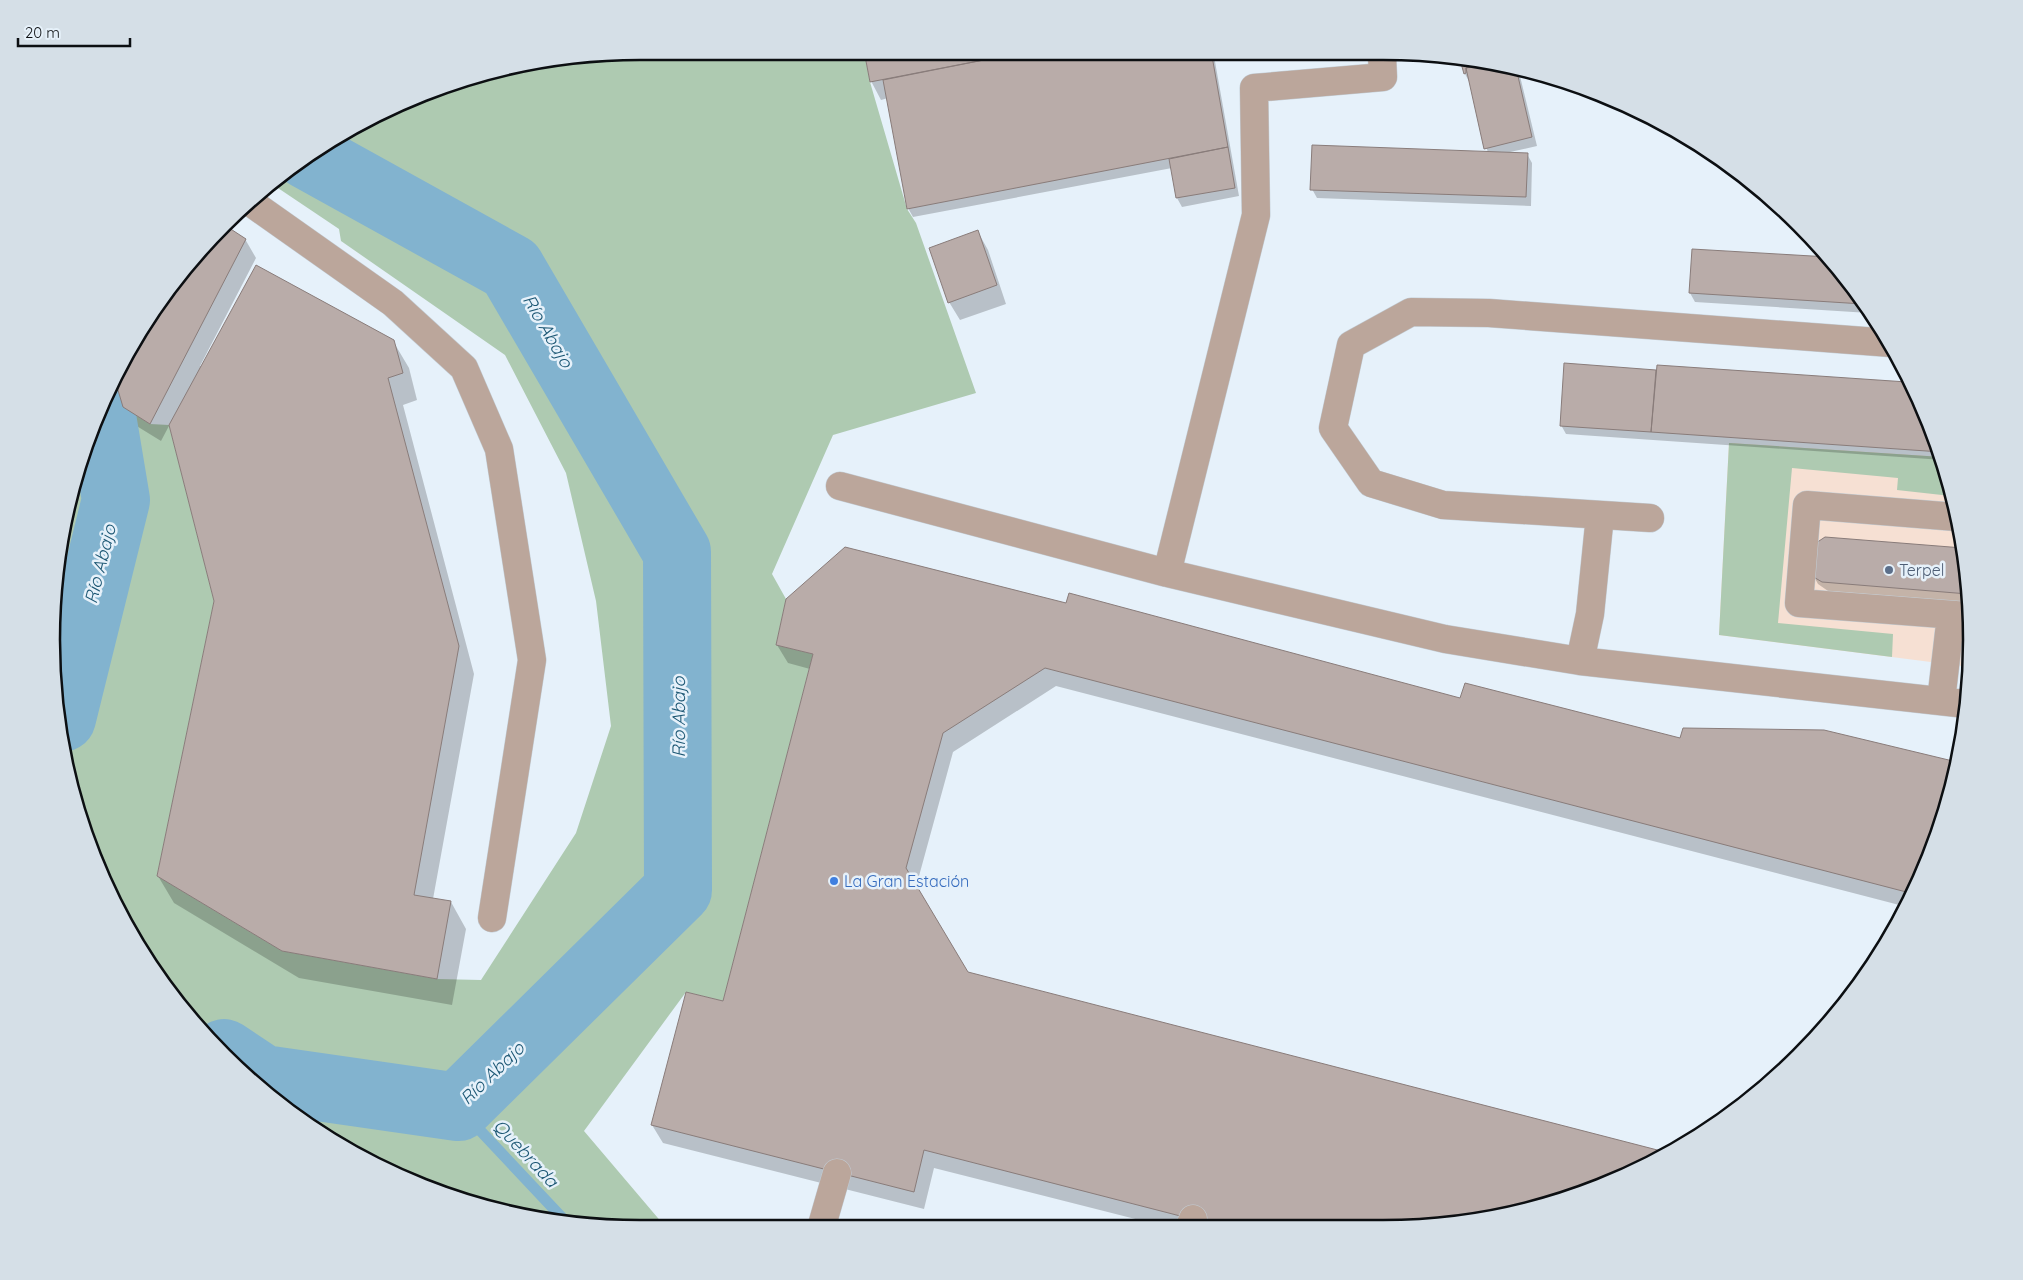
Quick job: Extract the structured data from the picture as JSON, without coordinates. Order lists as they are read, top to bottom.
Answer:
{
  "water": ["Río Abajo", "Quebrada"],
  "places": ["Terpel", "La Gran Estación"],
  "scale_bar": "20 m"
}
